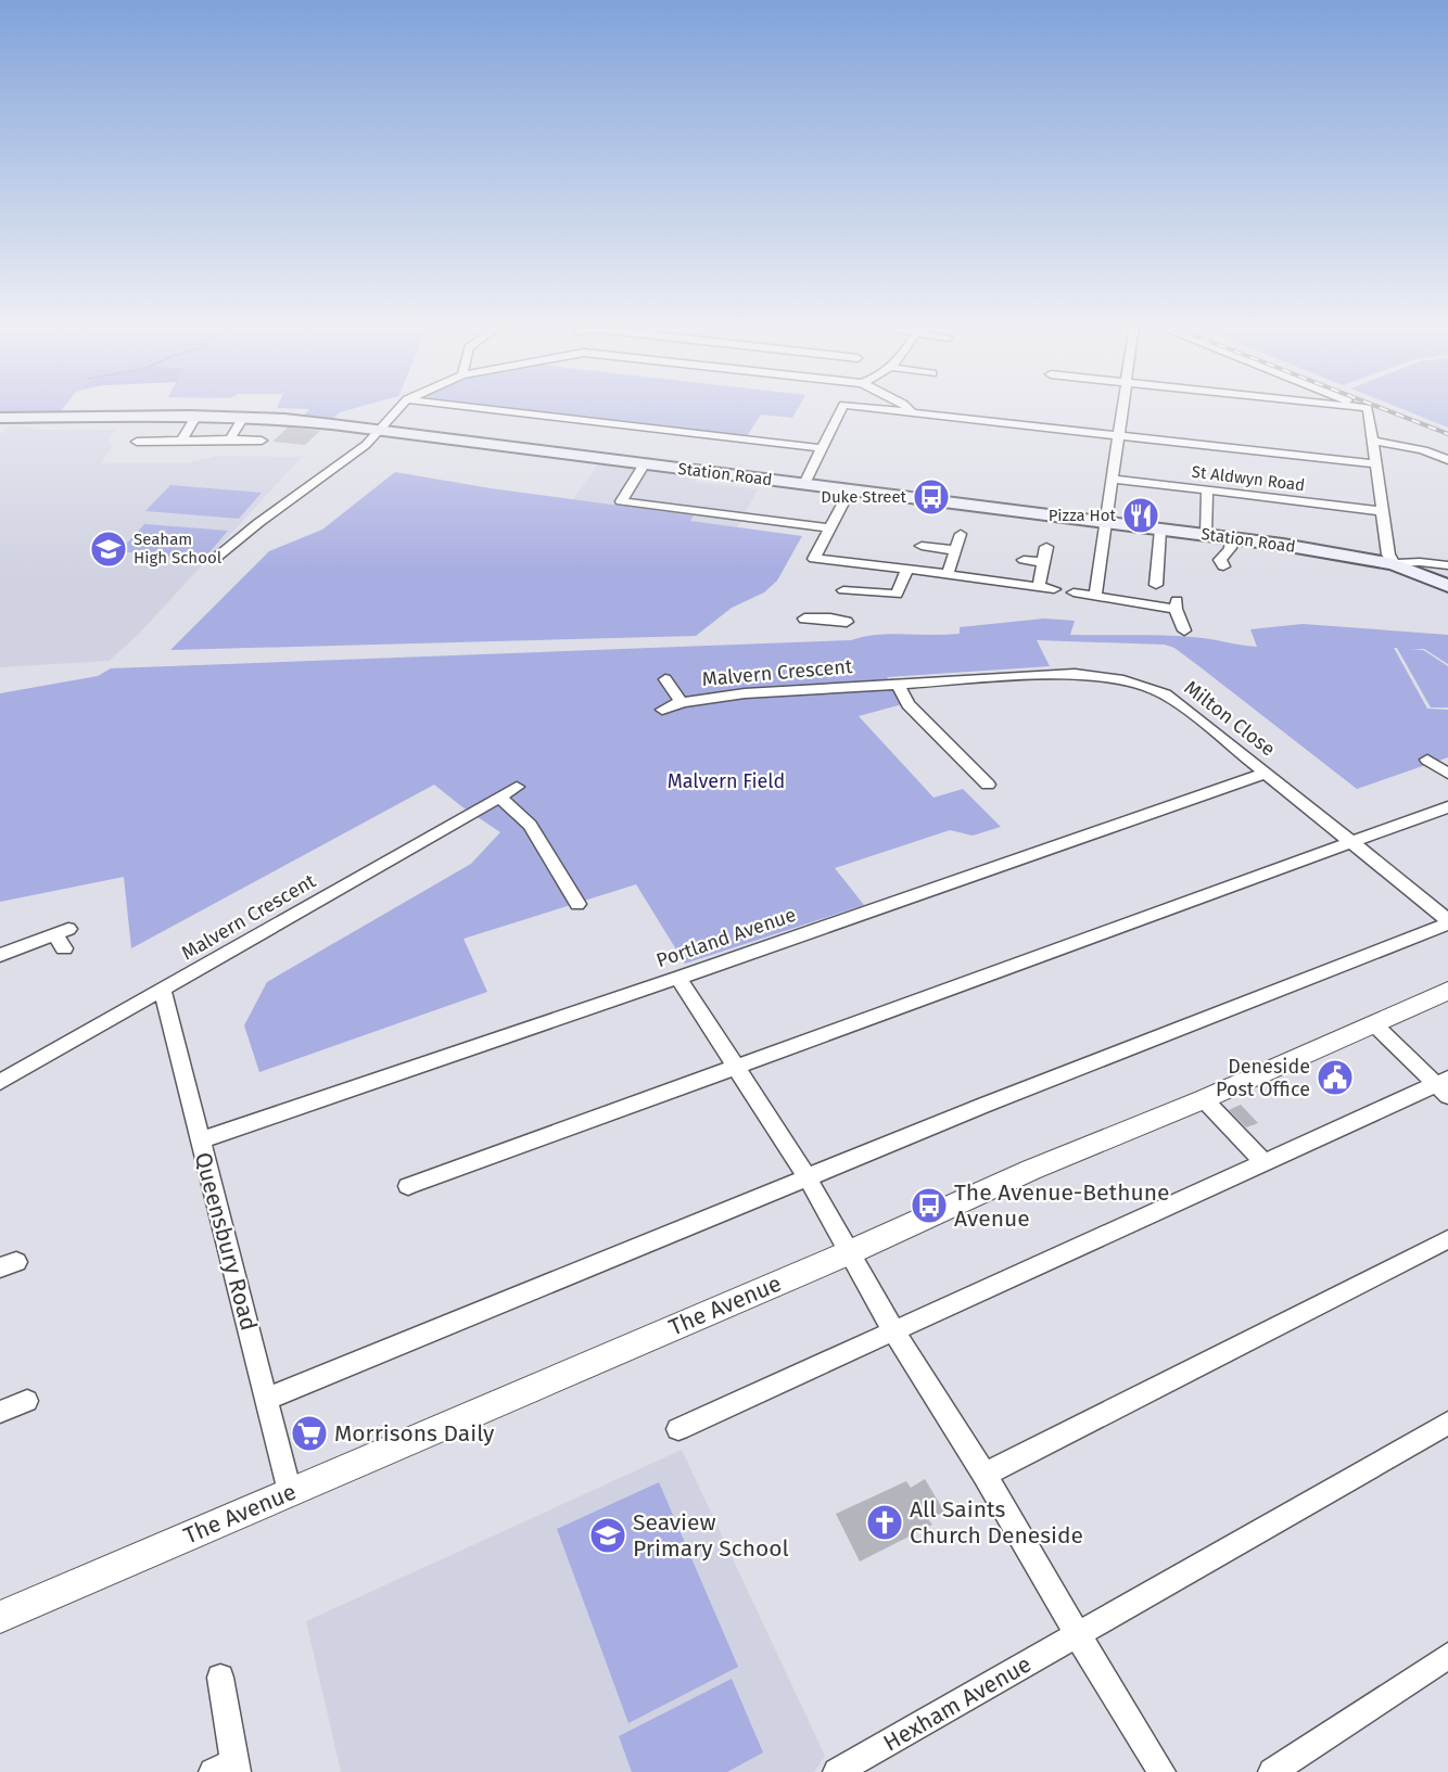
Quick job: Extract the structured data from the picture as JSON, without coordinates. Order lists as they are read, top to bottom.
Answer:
{
  "streets": {
    "main road": ["Station Road"],
    "street": [
      "St Aldwyn Road",
      "Malvern Crescent",
      "Milton Close",
      "Portland Avenue",
      "Queensbury Road",
      "The Avenue",
      "Hexham Avenue"
    ]
  },
  "crossings": [
    ["Malvern Crescent", "Milton Close"],
    ["Malvern Crescent", "Queensbury Road"],
    ["Milton Close", "Portland Avenue"],
    ["Portland Avenue", "Queensbury Road"],
    ["Queensbury Road", "The Avenue"]
  ],
  "parks": ["Malvern Field"],
  "places": {
    "bus stop": ["Duke Street", "The Avenue-Bethune Avenue"],
    "restaurant": ["Pizza Hot"],
    "school or university": ["Seaham High School", "Seaview Primary School"],
    "public building": ["Deneside Post Office"],
    "supermarket": ["Morrisons Daily"],
    "church": ["All Saints Church Deneside"]
  }
}
